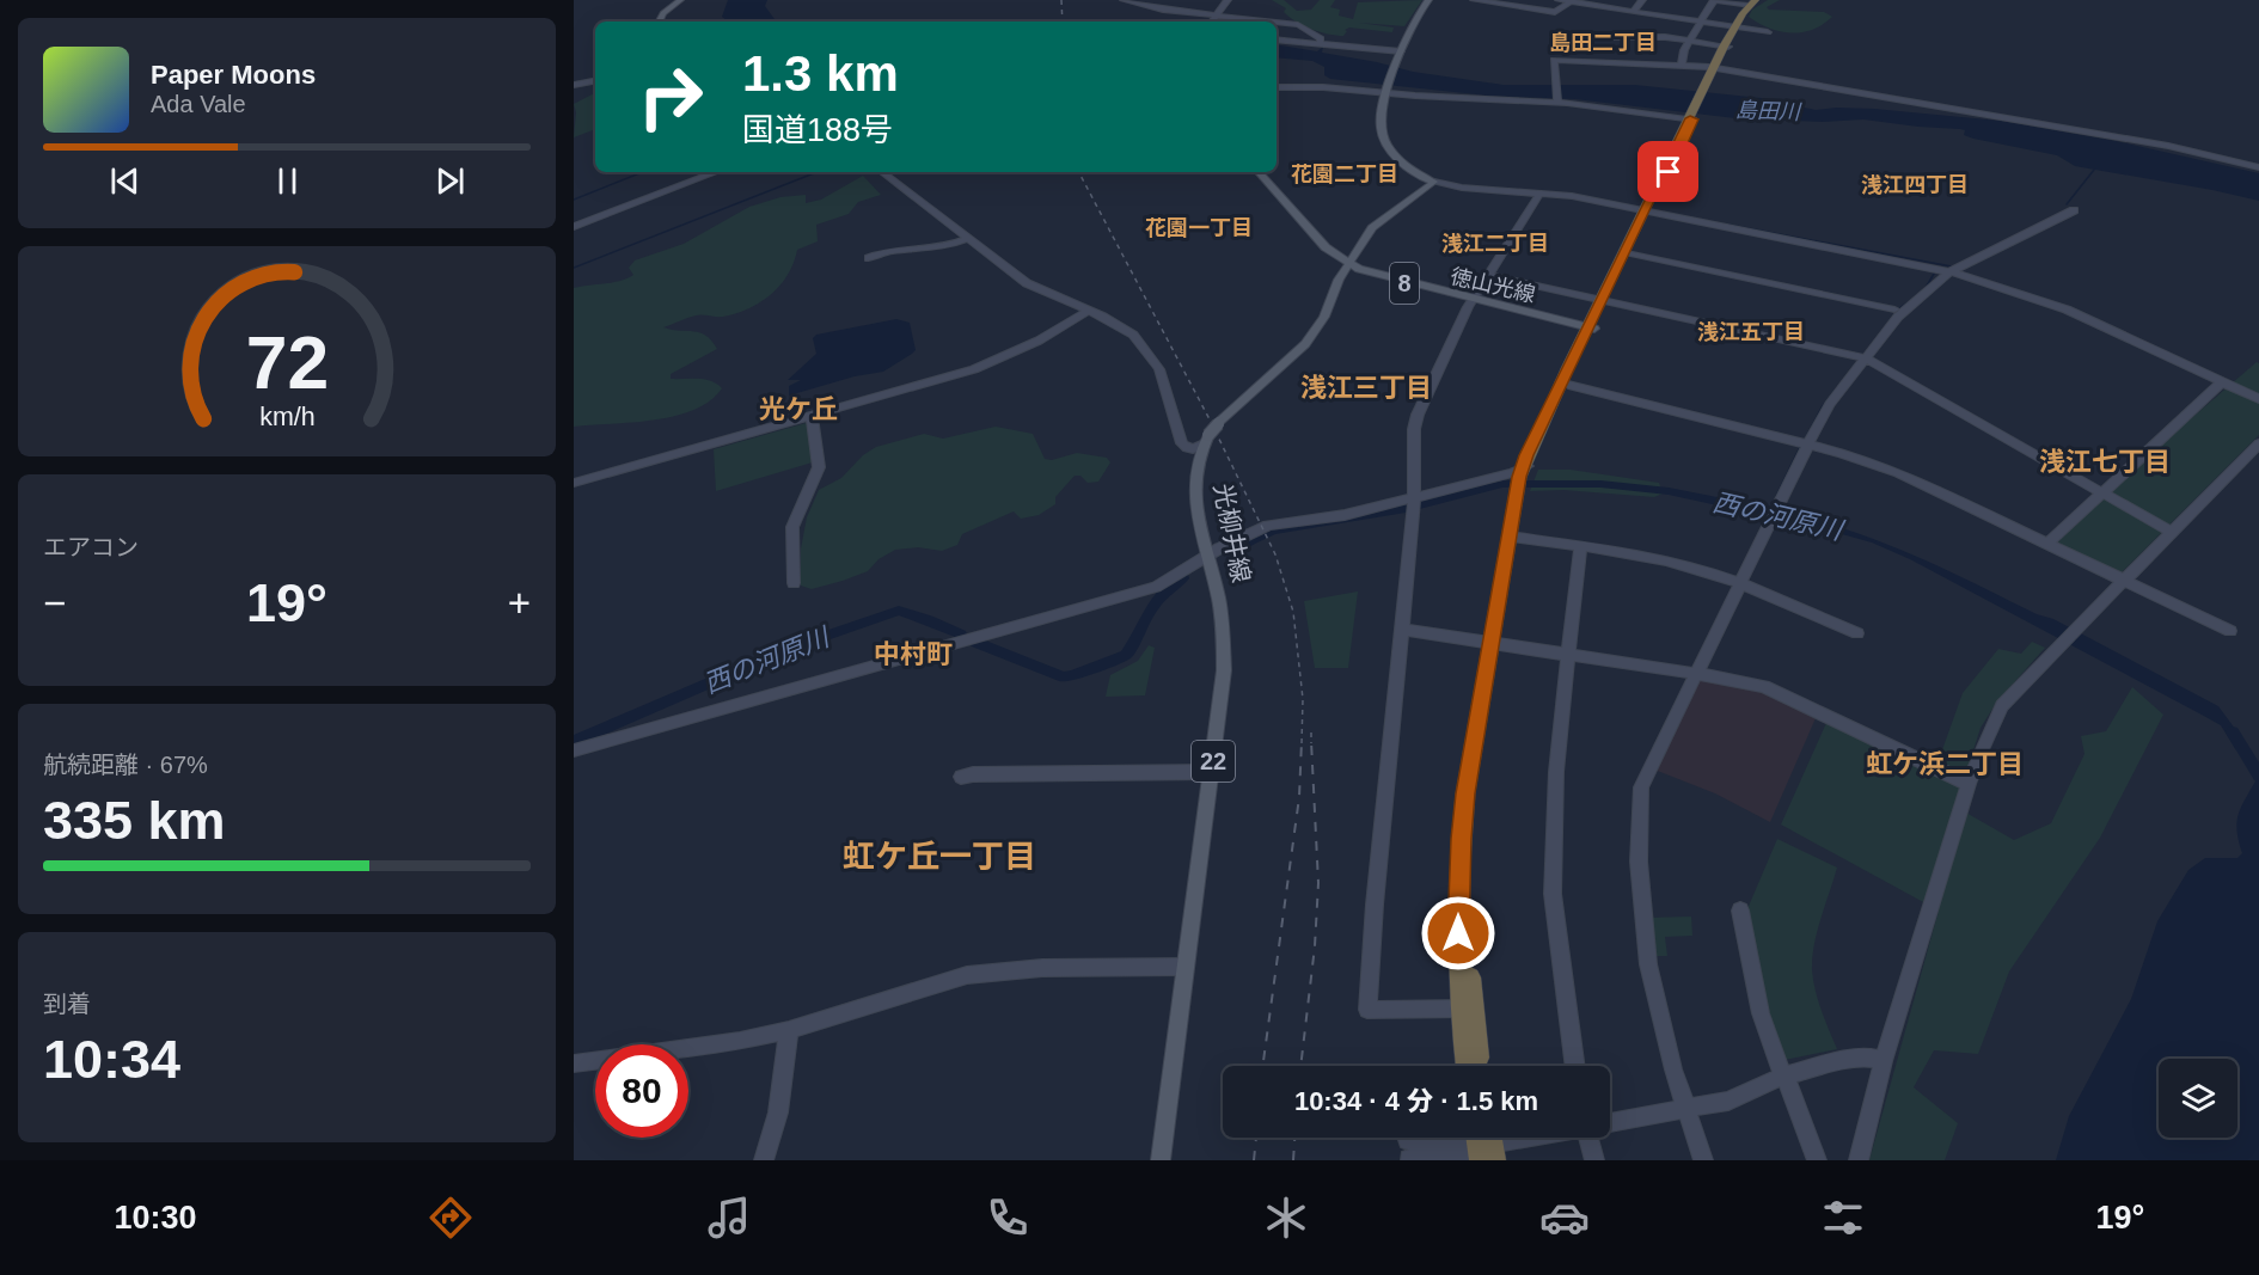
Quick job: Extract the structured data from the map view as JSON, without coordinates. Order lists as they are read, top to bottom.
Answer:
{
  "streets": {
    "main road": [
      "8",
      "徳山光線",
      "光柳井線",
      "22"
    ]
  },
  "crossings": [
    ["徳山光線", "光柳井線"]
  ],
  "districts": [
    "島田二丁目",
    "花園二丁目",
    "浅江四丁目",
    "花園一丁目",
    "浅江二丁目",
    "浅江五丁目",
    "浅江三丁目",
    "光ケ丘",
    "浅江七丁目",
    "中村町",
    "虹ケ浜二丁目",
    "虹ケ丘一丁目"
  ],
  "water": ["島田川", "西の河原川"],
  "page": {
    "turn": ["1.3 km", "国道188号"],
    "song": ["Paper Moons", "Ada Vale"],
    "tile": [
      "エアコン",
      ["航続距離 · 67%", "335 km"],
      ["到着", "10:34"]
    ],
    "heat": ["−", "19°", "+"],
    "limit": "80",
    "trip": "10:34 · 4 分 · 1.5 km",
    "tabs": ["10:30", "19°"],
    "gauge": ["72", "km/h"]
  }
}
